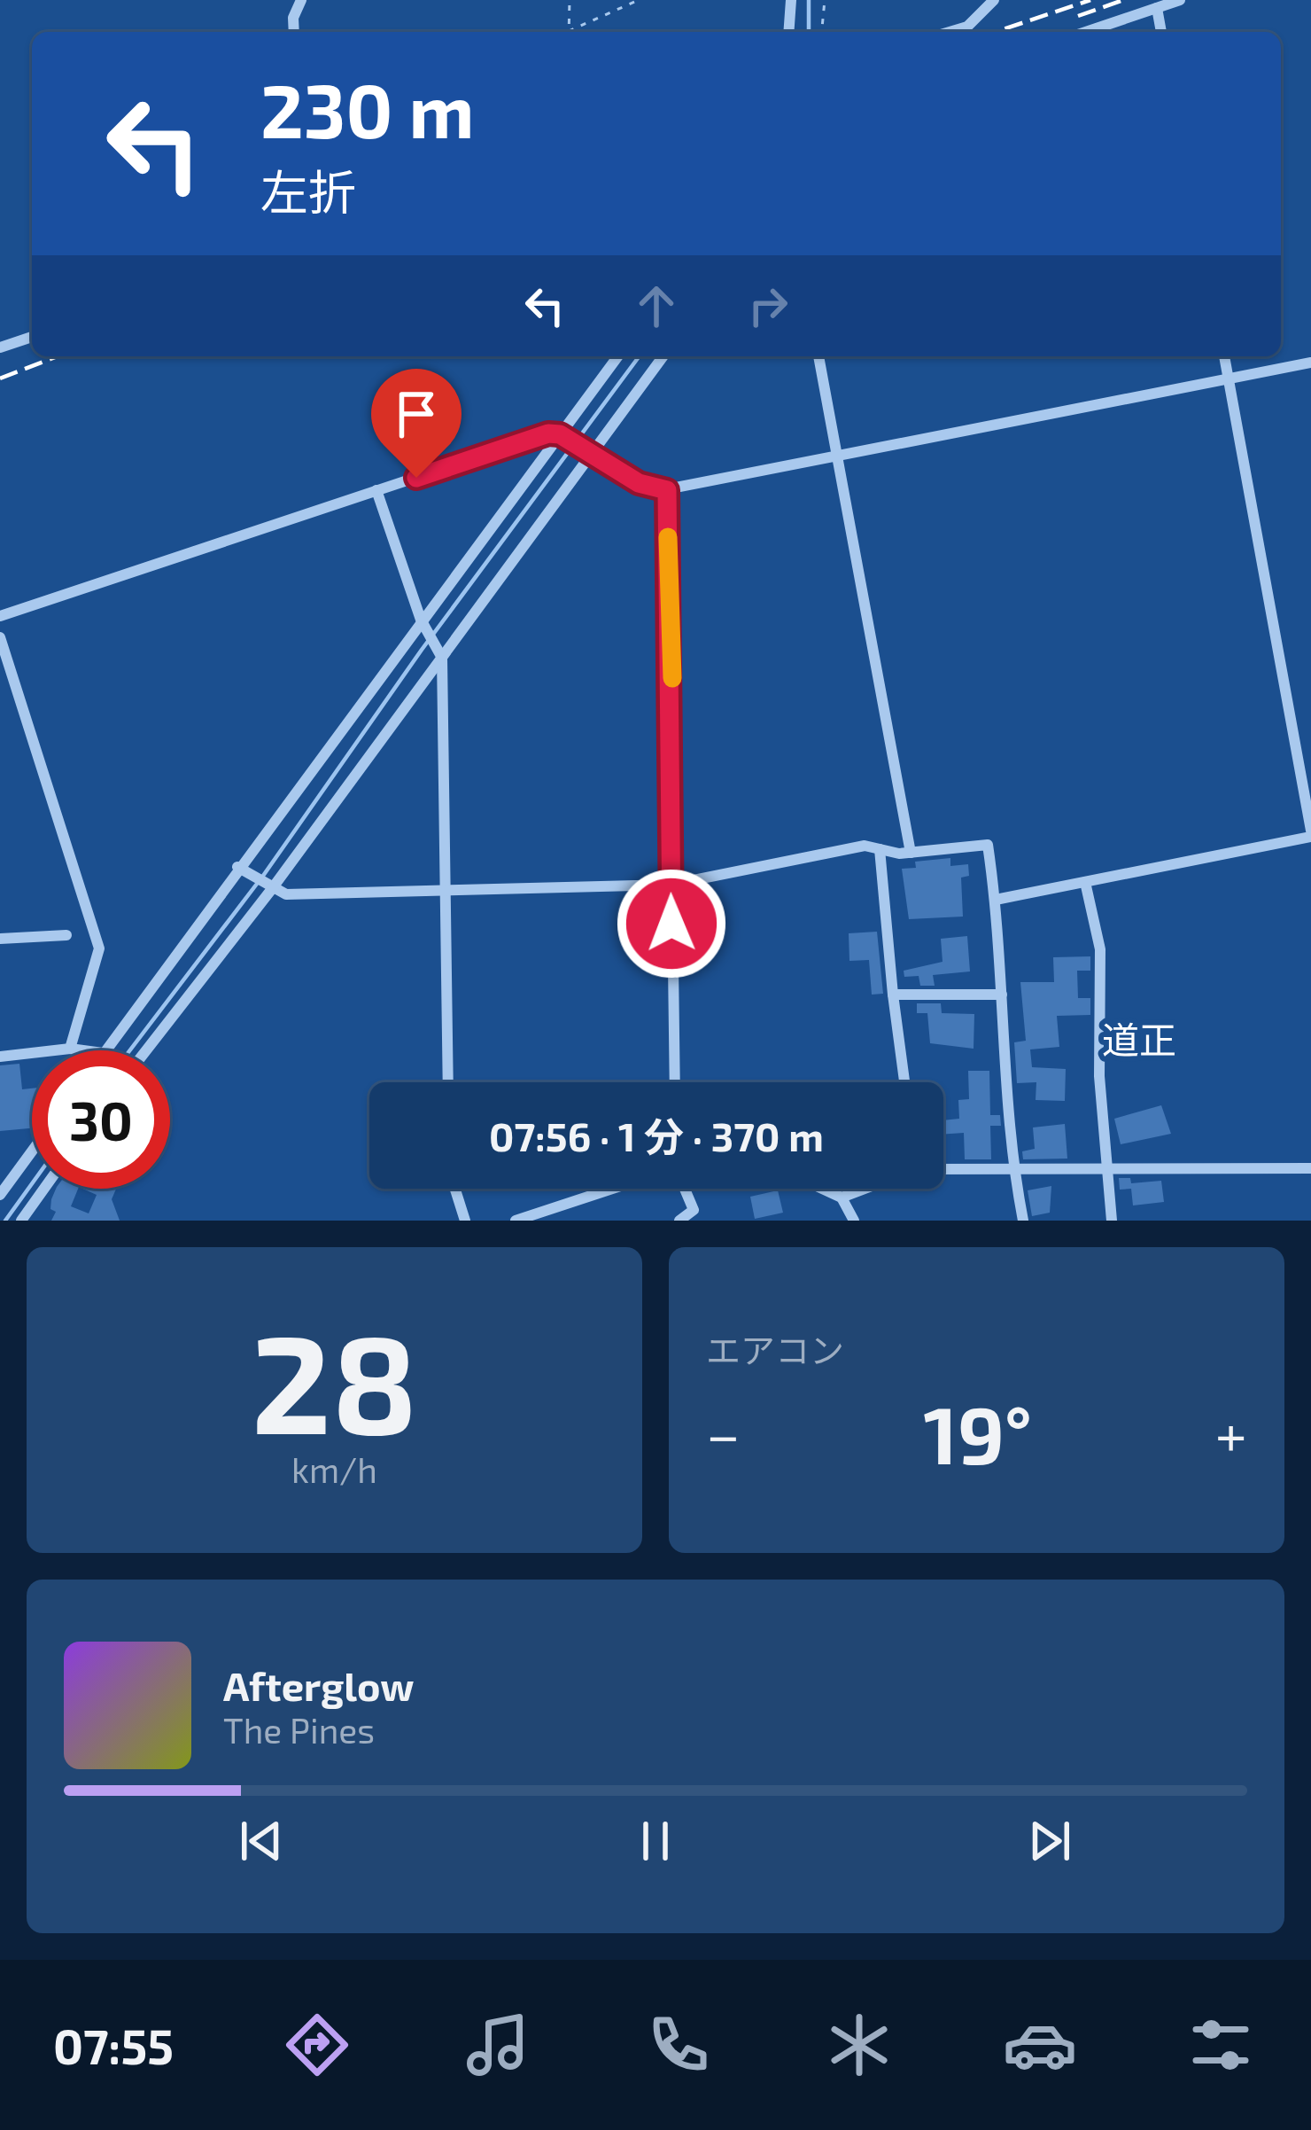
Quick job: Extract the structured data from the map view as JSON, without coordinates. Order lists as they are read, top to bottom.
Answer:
{
  "districts": ["道正"],
  "page": {
    "turn": ["230 m", "左折"],
    "limit": "30",
    "trip": "07:56 · 1 分 · 370 m",
    "tile": [
      ["28", "km/h"],
      "エアコン"
    ],
    "heat": ["−", "19°", "+"],
    "song": ["Afterglow", "The Pines"],
    "tabs": "07:55"
  }
}
